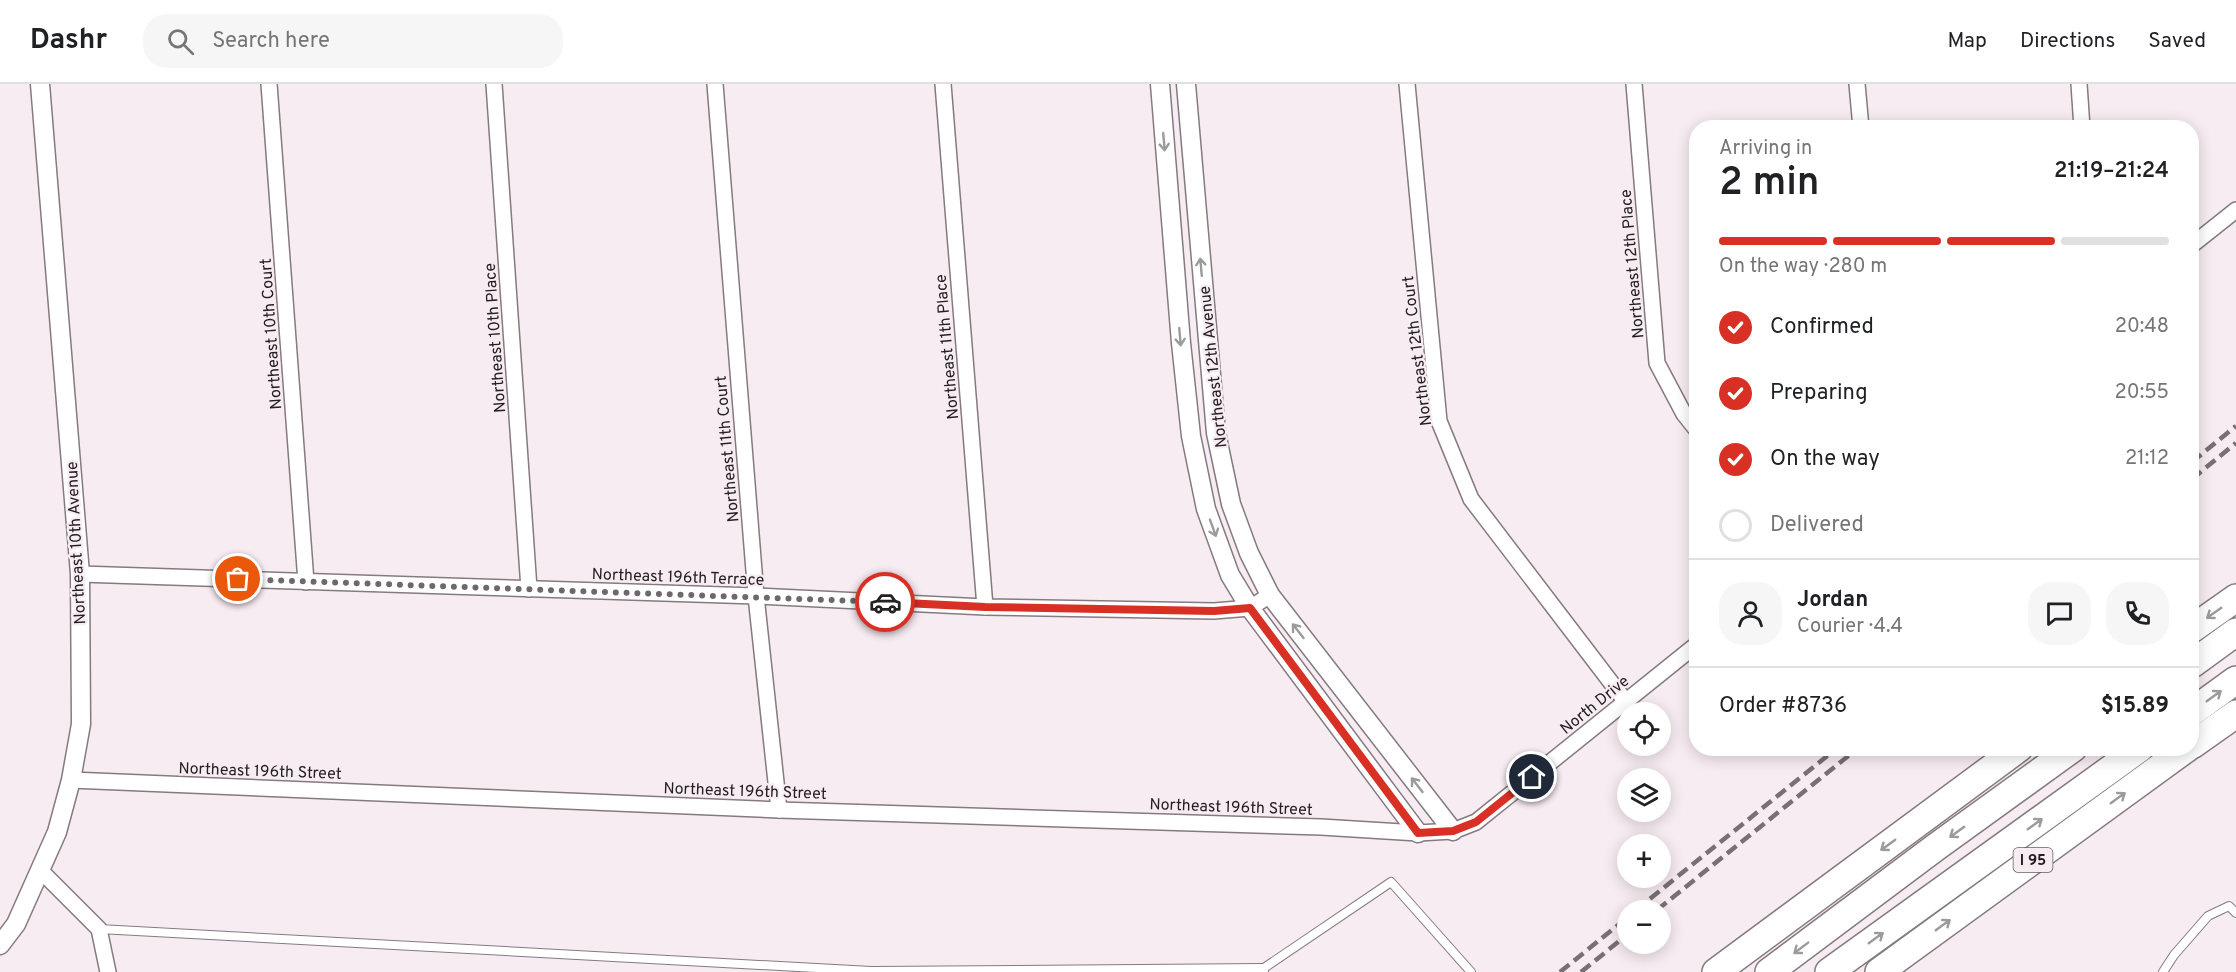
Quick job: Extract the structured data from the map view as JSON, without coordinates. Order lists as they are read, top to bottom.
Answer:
{
  "streets": {
    "highway": ["I 95"],
    "street": [
      "Northeast 12th Place",
      "Northeast 10th Court",
      "Northeast 10th Place",
      "Northeast 11th Place",
      "Northeast 12th Court",
      "Northeast 12th Avenue",
      "Northeast 11th Court",
      "Northeast 10th Avenue",
      "Northeast 196th Terrace",
      "North Drive",
      "Northeast 196th Street"
    ]
  },
  "crossings": [
    ["Northeast 10th Court", "Northeast 196th Terrace"],
    ["Northeast 10th Place", "Northeast 196th Terrace"],
    ["Northeast 11th Place", "Northeast 196th Terrace"],
    ["Northeast 12th Court", "North Drive"],
    ["Northeast 12th Avenue", "Northeast 196th Terrace"],
    ["Northeast 12th Avenue", "North Drive"],
    ["Northeast 12th Avenue", "Northeast 196th Street"],
    ["Northeast 11th Court", "Northeast 196th Terrace"],
    ["Northeast 11th Court", "Northeast 196th Street"],
    ["Northeast 10th Avenue", "Northeast 196th Terrace"],
    ["Northeast 10th Avenue", "Northeast 196th Street"],
    ["North Drive", "Northeast 196th Street"]
  ],
  "page": {
    "header": "Dashr",
    "search": "Search here",
    "nav": ["Map", "Directions", "Saved"],
    "heading": ["2 min", "Arriving in", "21:19–21:24"],
    "panel": [
      "Jordan",
      "Courier · 4.4",
      "Order #8736",
      "$15.89"
    ],
    "bar": "On the way · 280 m",
    "list": [
      ["Confirmed", "20:48"],
      ["Preparing", "20:55"],
      ["On the way", "21:12"],
      "Delivered"
    ],
    "map_buttons": ["+", "−"]
  }
}
